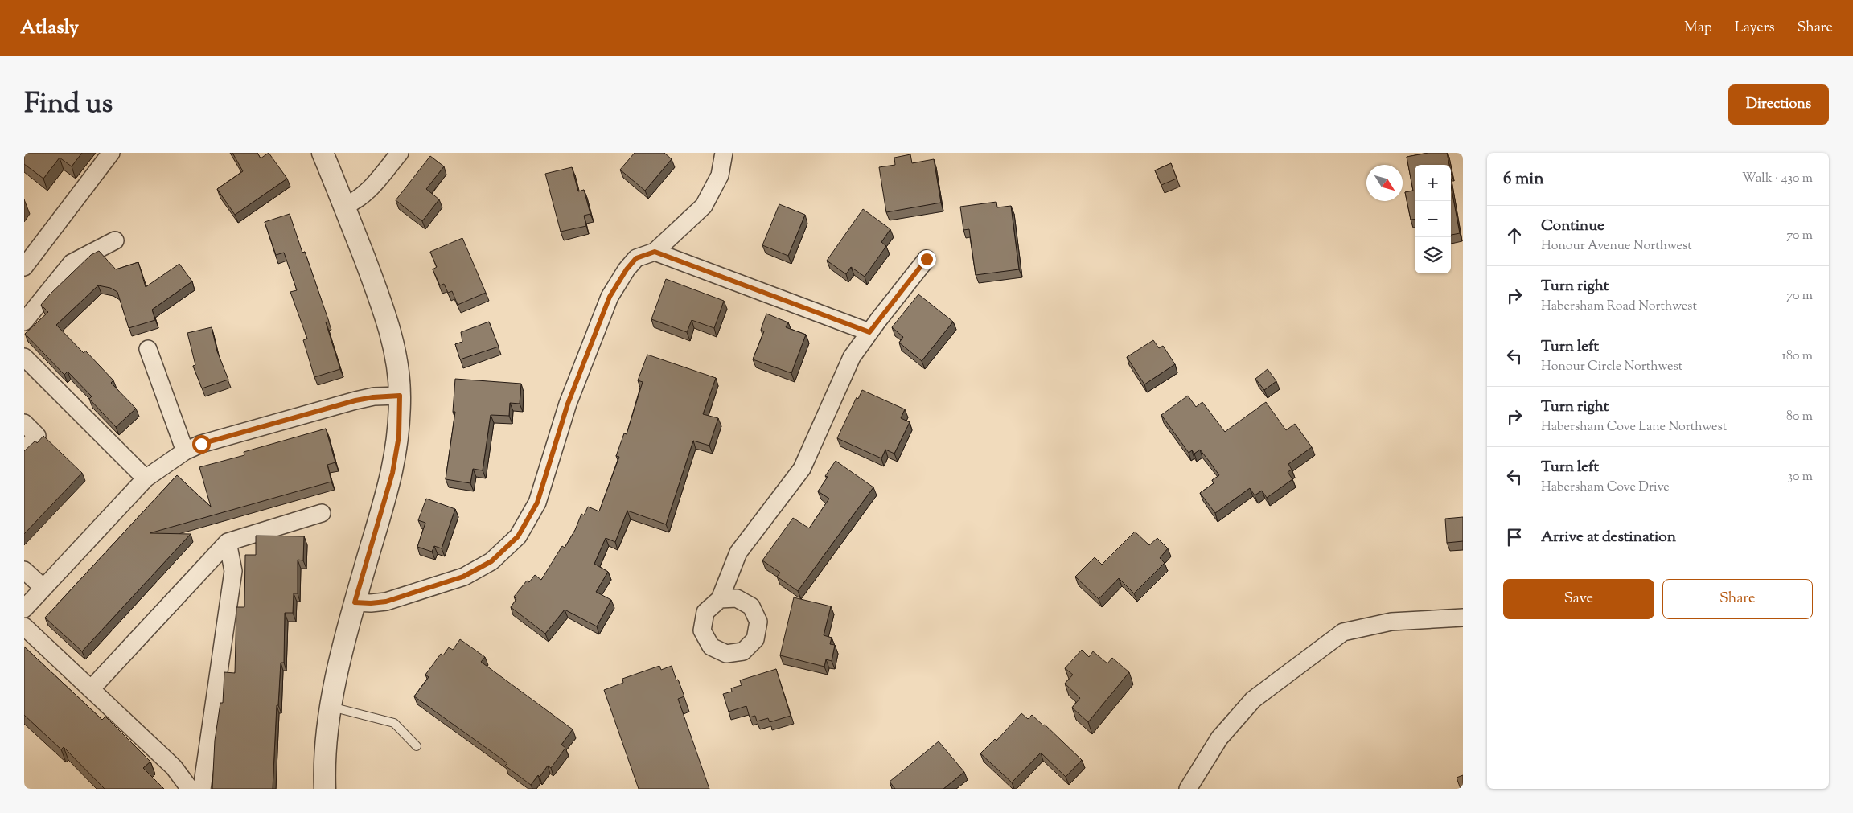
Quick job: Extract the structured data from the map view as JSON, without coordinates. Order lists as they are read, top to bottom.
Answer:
{
  "north": "bottom right",
  "page": {
    "header": "Atlasly",
    "nav": ["Map", "Layers", "Share"],
    "title": "Find us",
    "buttons": [
      "Directions",
      ["Save", "Share"]
    ],
    "heading": ["6 min", "Walk · 430 m"],
    "map_buttons": ["+", "−"],
    "list": [
      ["Continue", "Honour Avenue Northwest", "70 m"],
      ["Turn right", "Habersham Road Northwest", "70 m"],
      ["Turn left", "Honour Circle Northwest", "180 m"],
      ["Turn right", "Habersham Cove Lane Northwest", "80 m"],
      ["Turn left", "Habersham Cove Drive", "30 m"],
      "Arrive at destination"
    ]
  }
}
